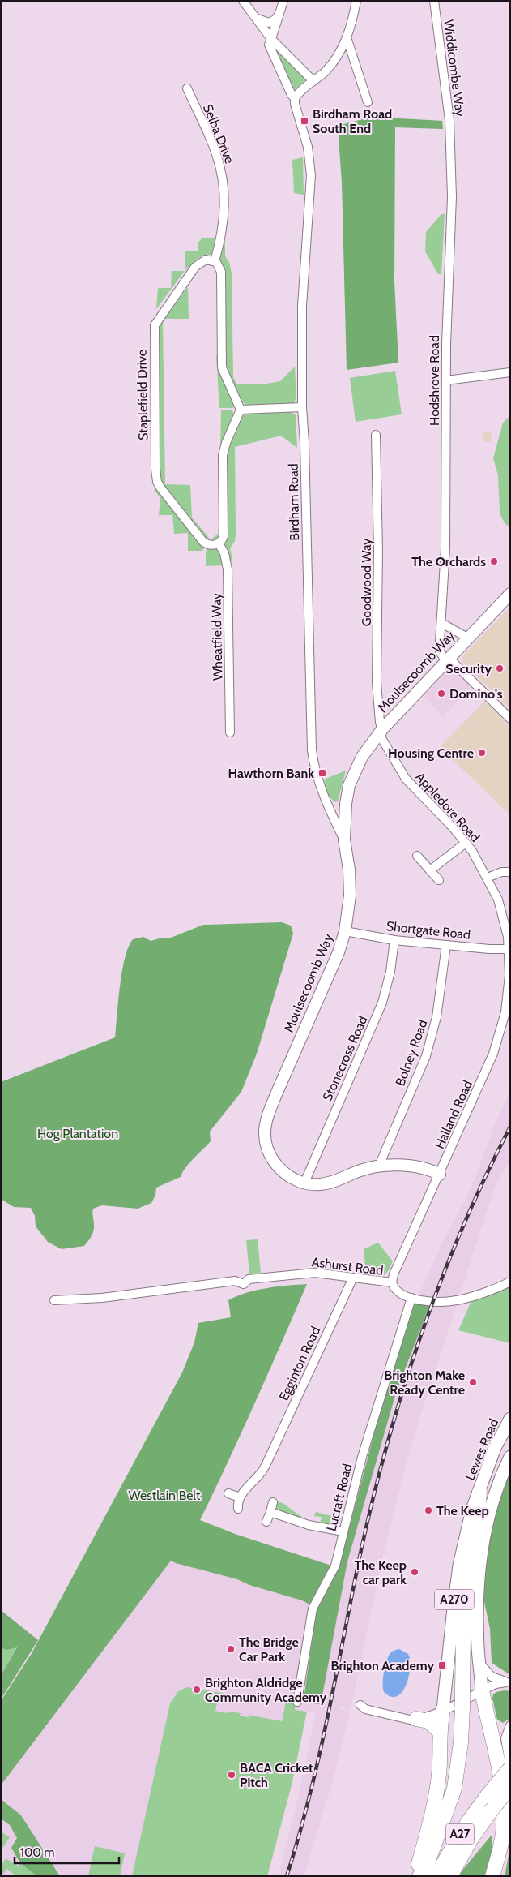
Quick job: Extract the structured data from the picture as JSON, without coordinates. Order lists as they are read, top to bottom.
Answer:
{
  "streets": {
    "highway": ["A27"],
    "main road": ["Lewes Road", "A270"],
    "street": [
      "Widdicombe Way",
      "Selba Drive",
      "Hodshrove Road",
      "Staplefield Drive",
      "Birdham Road",
      "Goodwood Way",
      "Wheatfield Way",
      "Moulsecoomb Way",
      "Appledore Road",
      "Shortgate Road",
      "Bolney Road",
      "Stonecross Road",
      "Halland Road",
      "Ashurst Road",
      "Egginton Road",
      "Lucraft Road"
    ]
  },
  "crossings": [
    ["Widdicombe Way", "Hodshrove Road"],
    ["Selba Drive", "Staplefield Drive"],
    ["Hodshrove Road", "Moulsecoomb Way"],
    ["Staplefield Drive", "Wheatfield Way"],
    ["Birdham Road", "Moulsecoomb Way"],
    ["Goodwood Way", "Moulsecoomb Way"],
    ["Goodwood Way", "Appledore Road"],
    ["Moulsecoomb Way", "Appledore Road"],
    ["Moulsecoomb Way", "Shortgate Road"],
    ["Moulsecoomb Way", "Bolney Road"],
    ["Moulsecoomb Way", "Stonecross Road"],
    ["Moulsecoomb Way", "Halland Road"],
    ["Appledore Road", "Shortgate Road"],
    ["Appledore Road", "Halland Road"],
    ["Shortgate Road", "Bolney Road"],
    ["Shortgate Road", "Stonecross Road"],
    ["Shortgate Road", "Halland Road"],
    ["Halland Road", "Ashurst Road"],
    ["Ashurst Road", "Egginton Road"],
    ["Ashurst Road", "Lucraft Road"],
    ["Lewes Road", "A270"]
  ],
  "parks": ["Hog Plantation", "Westlain Belt"],
  "places": {
    "transit": ["Birdham Road South End", "Hawthorn Bank", "Brighton Academy"],
    "other": [
      "The Orchards",
      "Security",
      "Domino's",
      "Housing Centre",
      "Brighton Make Ready Centre",
      "The Keep",
      "The Keep car park",
      "The Bridge Car Park",
      "Brighton Aldridge Community Academy",
      "BACA Cricket Pitch"
    ]
  },
  "scale_bar": "100 m"
}
